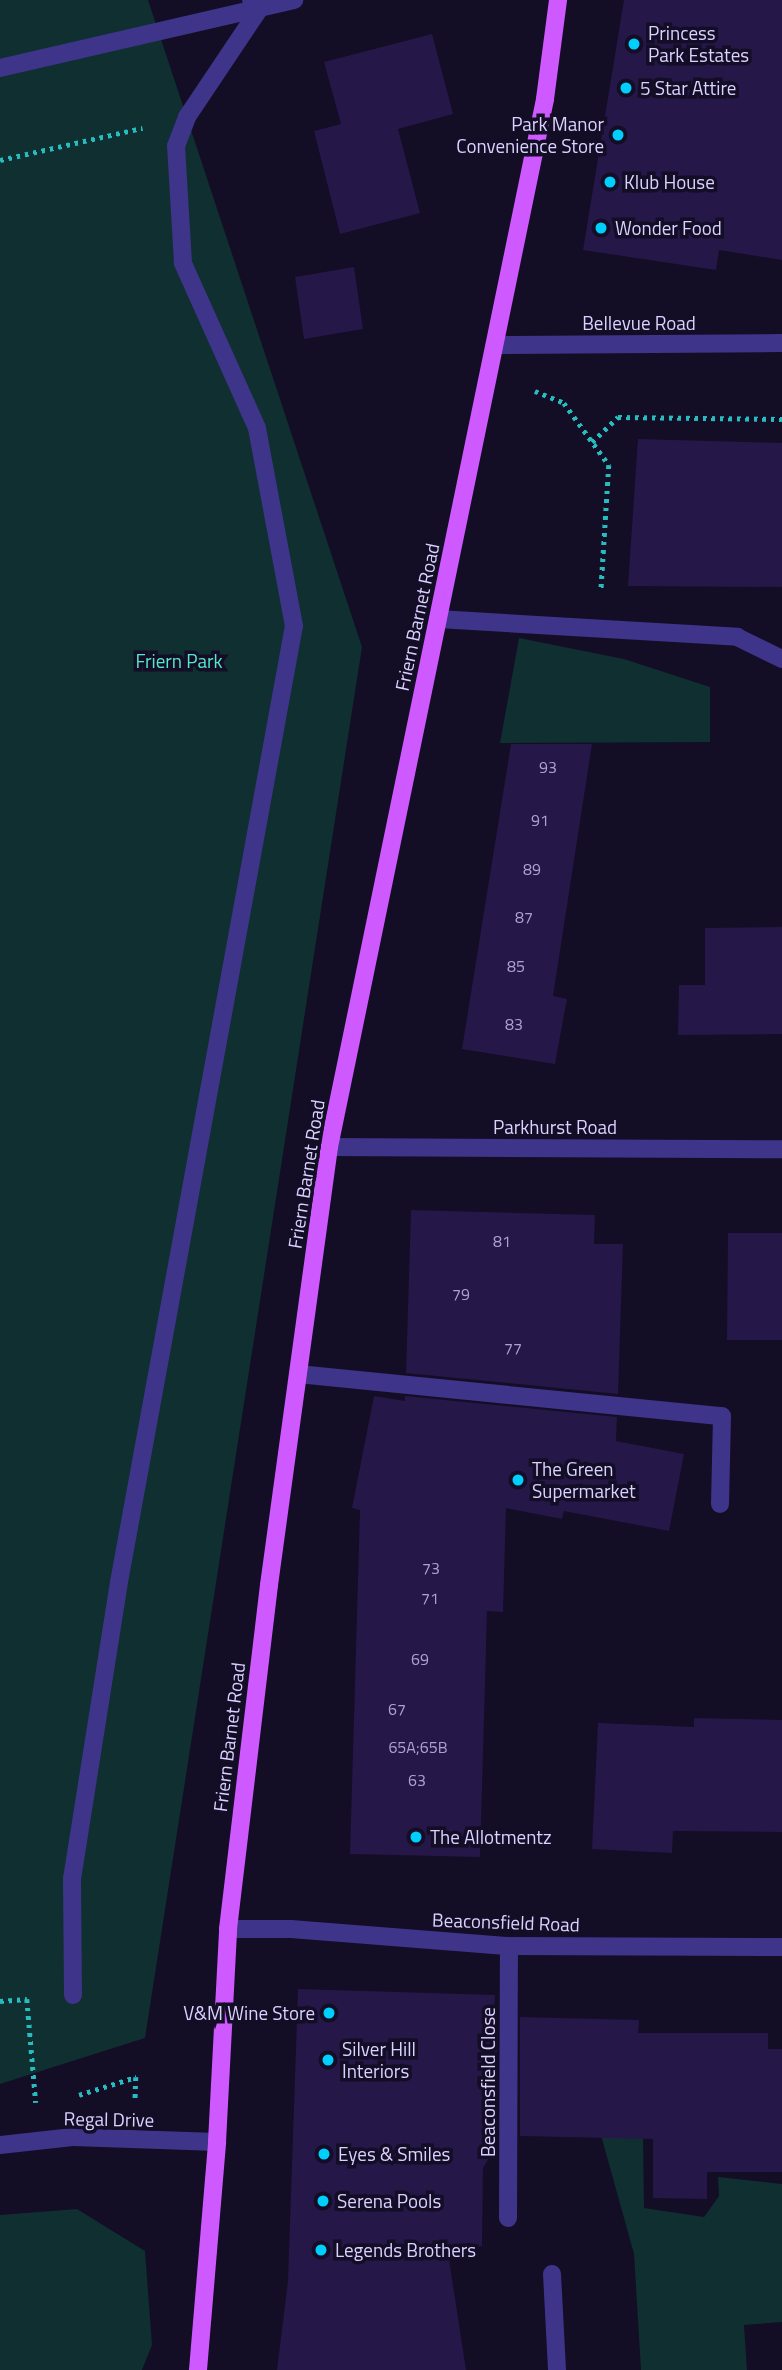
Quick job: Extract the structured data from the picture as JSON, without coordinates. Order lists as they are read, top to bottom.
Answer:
{
  "streets": {
    "main road": ["Friern Barnet Road"],
    "street": [
      "Bellevue Road",
      "Parkhurst Road",
      "Beaconsfield Road",
      "Beaconsfield Close",
      "Regal Drive"
    ]
  },
  "crossings": [
    ["Bellevue Road", "Friern Barnet Road"],
    ["Friern Barnet Road", "Parkhurst Road"],
    ["Friern Barnet Road", "Beaconsfield Road"],
    ["Friern Barnet Road", "Regal Drive"],
    ["Beaconsfield Road", "Beaconsfield Close"]
  ],
  "parks": ["Friern Park"],
  "places": [
    "Princess Park Estates",
    "5 Star Attire",
    "Park Manor Convenience Store",
    "Klub House",
    "Wonder Food",
    "The Green Supermarket",
    "The Allotmentz",
    "V&M Wine Store",
    "Silver Hill Interiors",
    "Eyes & Smiles",
    "Serena Pools",
    "Legends Brothers"
  ],
  "house_numbers": [
    "93",
    "91",
    "89",
    "87",
    "85",
    "83",
    "81",
    "79",
    "77",
    "73",
    "71",
    "69",
    "67",
    "65A;65B",
    "63"
  ]
}
